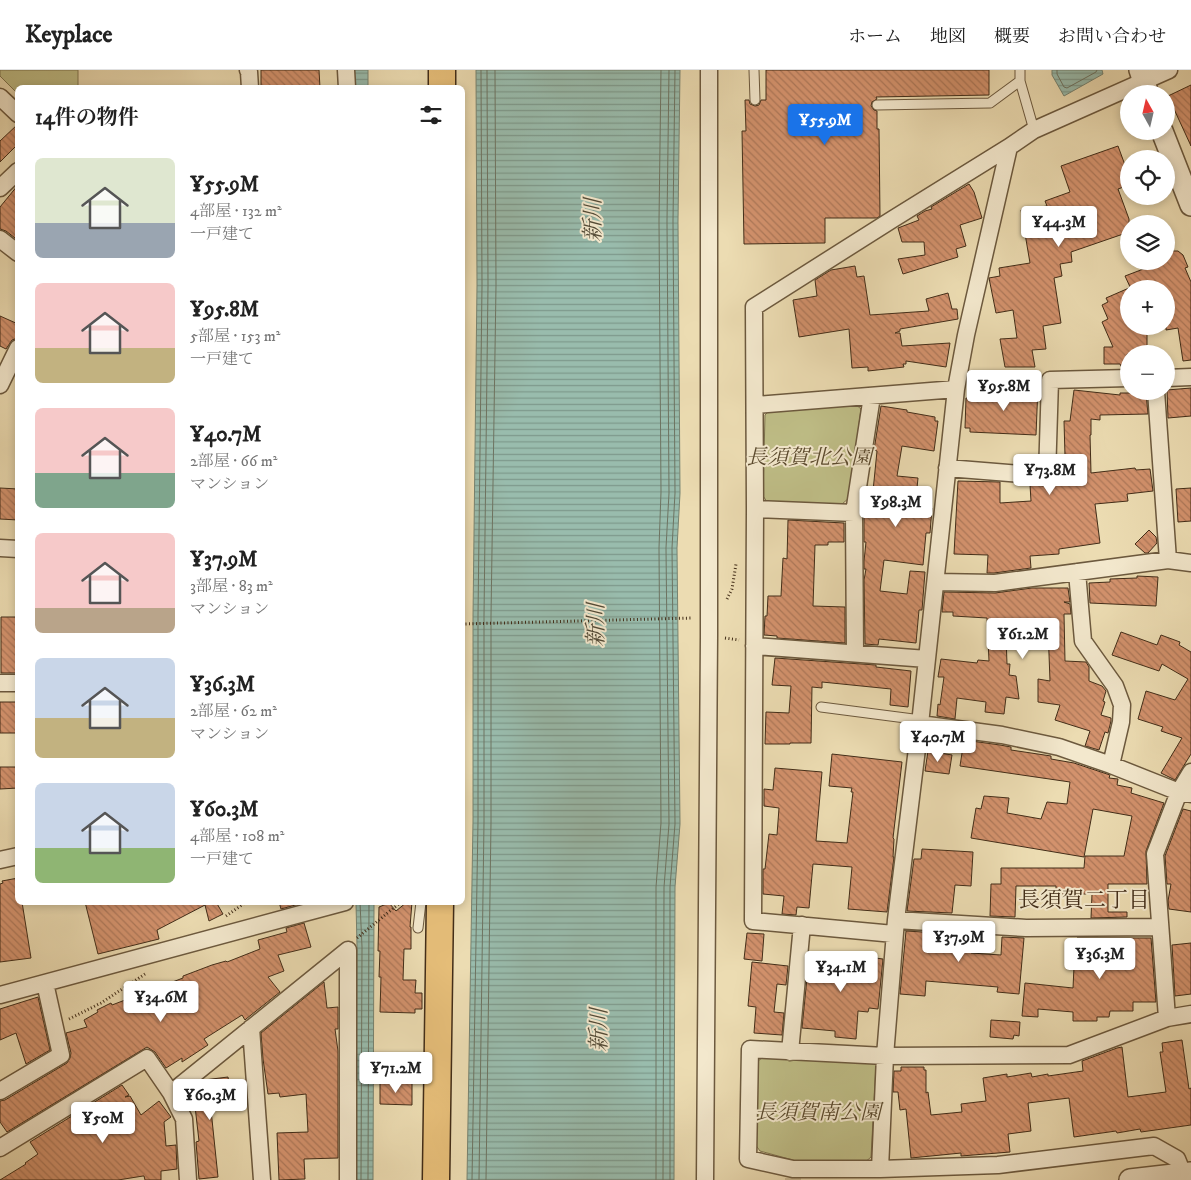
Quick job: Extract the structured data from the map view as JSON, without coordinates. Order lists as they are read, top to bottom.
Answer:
{
  "districts": ["長須賀二丁目"],
  "water": ["新川"],
  "parks": ["長須賀北公園", "長須賀南公園"],
  "north": "top",
  "page": {
    "header": "Keyplace",
    "nav": [
      "ホーム",
      "地図",
      "概要",
      "お問い合わせ"
    ],
    "map_buttons": ["+", "−"],
    "heading": "14件の物件",
    "price": [
      "¥55.9M",
      "¥44.3M",
      "¥95.8M",
      "¥73.8M",
      "¥98.3M",
      "¥61.2M",
      "¥40.7M",
      "¥37.9M",
      "¥36.3M",
      "¥34.1M",
      "¥34.6M",
      "¥71.2M",
      "¥60.3M",
      "¥50M"
    ],
    "list": [
      {
        "name": "¥55.9M",
        "note": "4部屋 · 132 m² · 一戸建て"
      },
      {
        "name": "¥95.8M",
        "note": "5部屋 · 153 m² · 一戸建て"
      },
      {
        "name": "¥40.7M",
        "note": "2部屋 · 66 m² · マンション"
      },
      {
        "name": "¥37.9M",
        "note": "3部屋 · 83 m² · マンション"
      },
      {
        "name": "¥36.3M",
        "note": "2部屋 · 62 m² · マンション"
      },
      {
        "name": "¥60.3M",
        "note": "4部屋 · 108 m² · 一戸建て"
      }
    ]
  }
}
